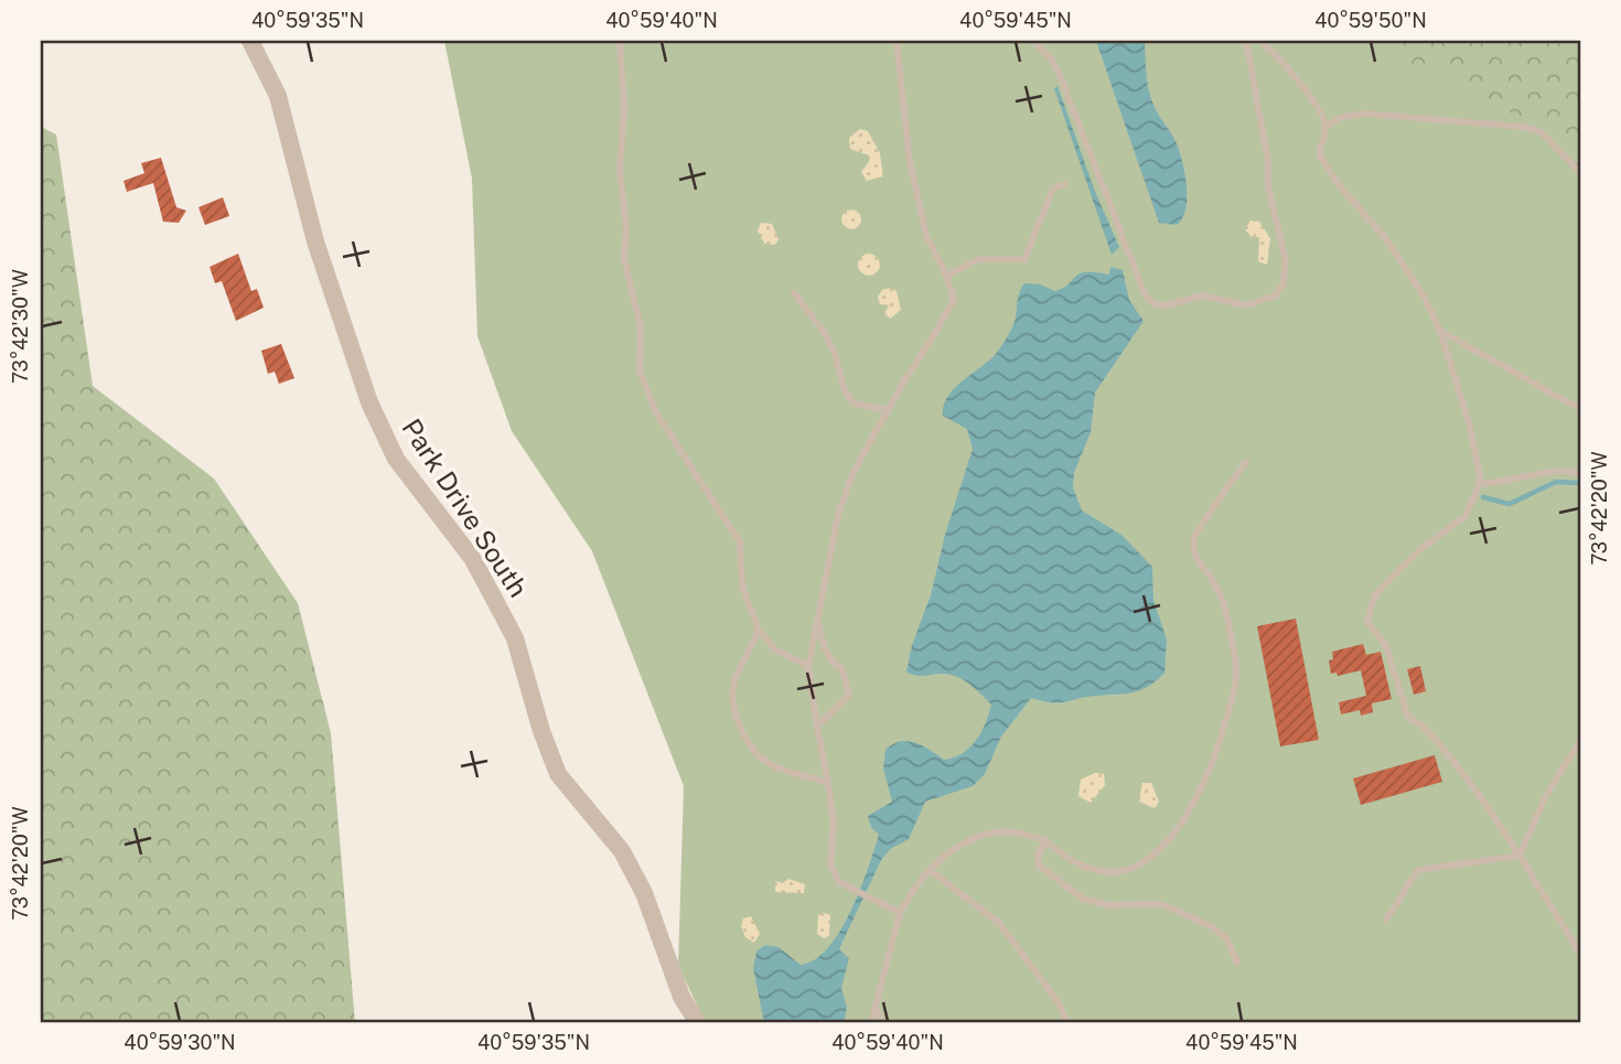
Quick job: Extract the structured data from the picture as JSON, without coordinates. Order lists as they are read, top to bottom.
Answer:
{
  "streets": {
    "street": ["Park Drive South"]
  },
  "coordinates": [
    "40°59'35\"N",
    "40°59'40\"N",
    "40°59'45\"N",
    "40°59'50\"N",
    "73°42'30\"W",
    "73°42'20\"W",
    "40°59'30\"N"
  ]
}
